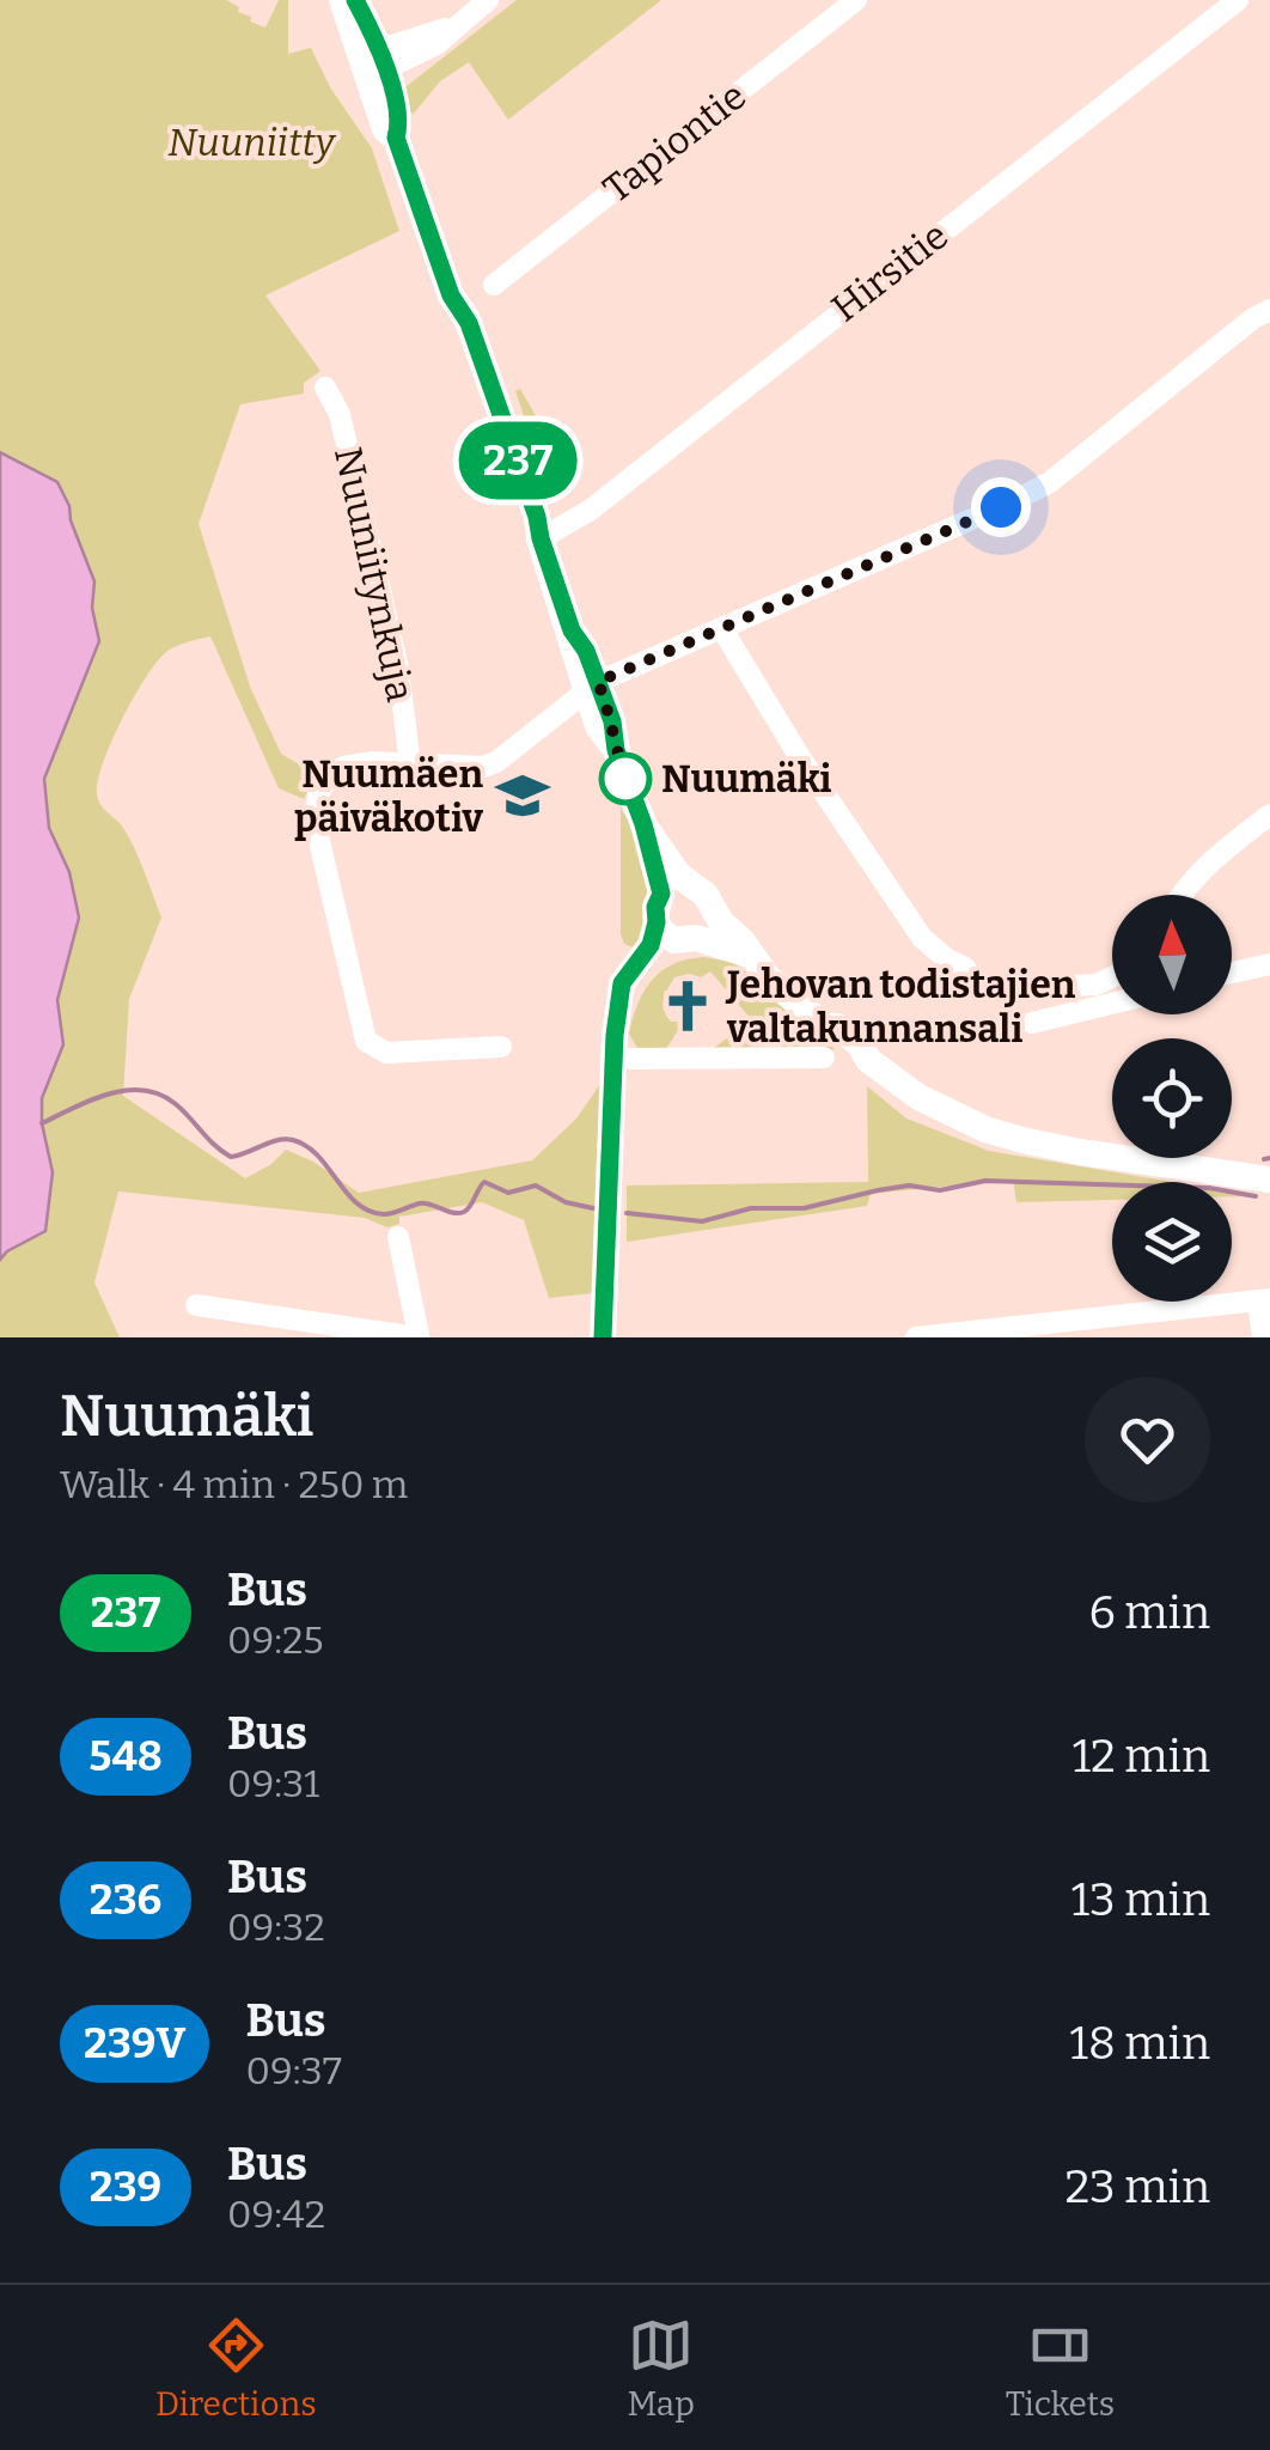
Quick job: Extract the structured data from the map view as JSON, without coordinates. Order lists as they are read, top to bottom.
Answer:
{
  "streets": {
    "street": ["Tapiontie", "Hirsitie", "Nuuniitynkuja"]
  },
  "parks": ["Nuuniitty"],
  "places": {
    "other": ["Nuumäki"],
    "school or university": ["Nuumäen päiväkotiv"],
    "church": ["Jehovan todistajien valtakunnansali"]
  },
  "lines": ["bus line 237"],
  "north": "top",
  "page": {
    "on_map": "237",
    "heading": ["Nuumäki", "Walk · 4 min · 250 m"],
    "list": [
      {
        "mark": "237",
        "name": "Bus",
        "note": "09:25",
        "value": "6 min"
      },
      {
        "mark": "548",
        "name": "Bus",
        "note": "09:31",
        "value": "12 min"
      },
      {
        "mark": "236",
        "name": "Bus",
        "note": "09:32",
        "value": "13 min"
      },
      {
        "mark": "239V",
        "name": "Bus",
        "note": "09:37",
        "value": "18 min"
      },
      {
        "mark": "239",
        "name": "Bus",
        "note": "09:42",
        "value": "23 min"
      }
    ],
    "tabs": ["Directions", "Map", "Tickets"]
  }
}
